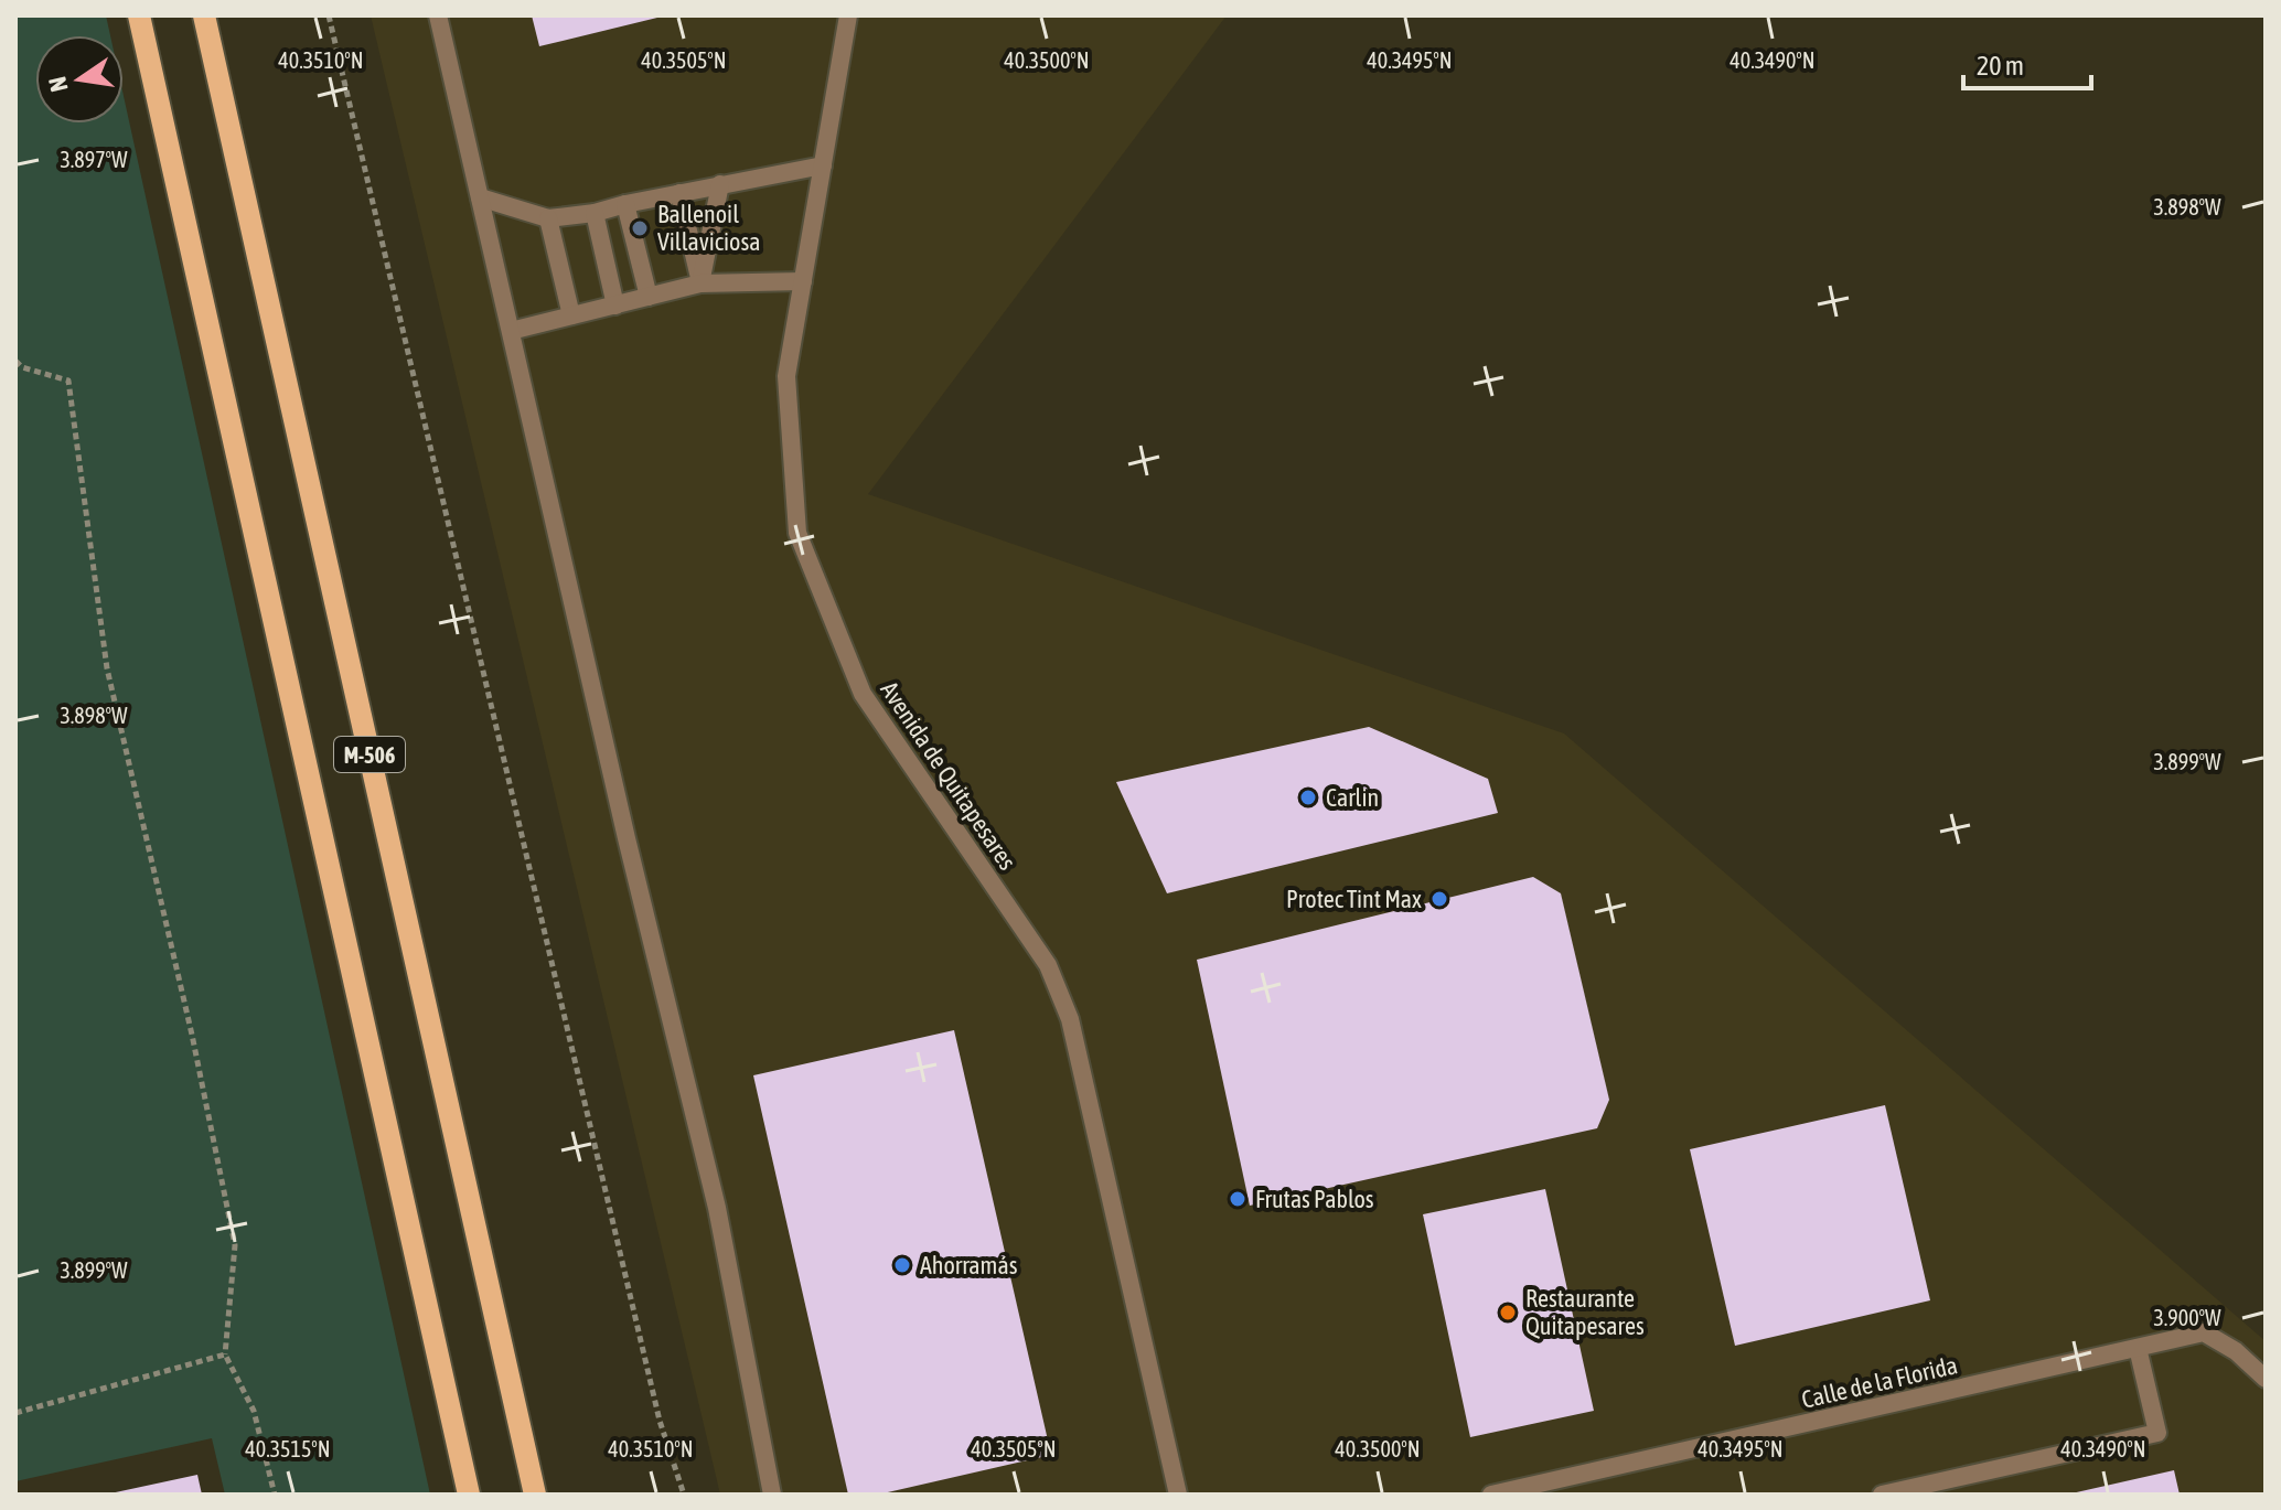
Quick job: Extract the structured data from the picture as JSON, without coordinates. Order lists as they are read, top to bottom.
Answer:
{
  "streets": {
    "main road": ["M-506"],
    "street": ["Avenida de Quitapesares", "Calle de la Florida"]
  },
  "places": [
    "Ballenoil Villaviciosa",
    "Carlin",
    "Protec Tint Max",
    "Frutas Pablos",
    "Ahorramás",
    "Restaurante Quitapesares"
  ],
  "scale_bar": "20 m",
  "north": "left",
  "coordinates": [
    "40.3510°N",
    "40.3505°N",
    "40.3500°N",
    "40.3495°N",
    "40.3490°N",
    "3.897°W",
    "3.898°W",
    "3.899°W",
    "3.900°W",
    "40.3515°N"
  ]
}
